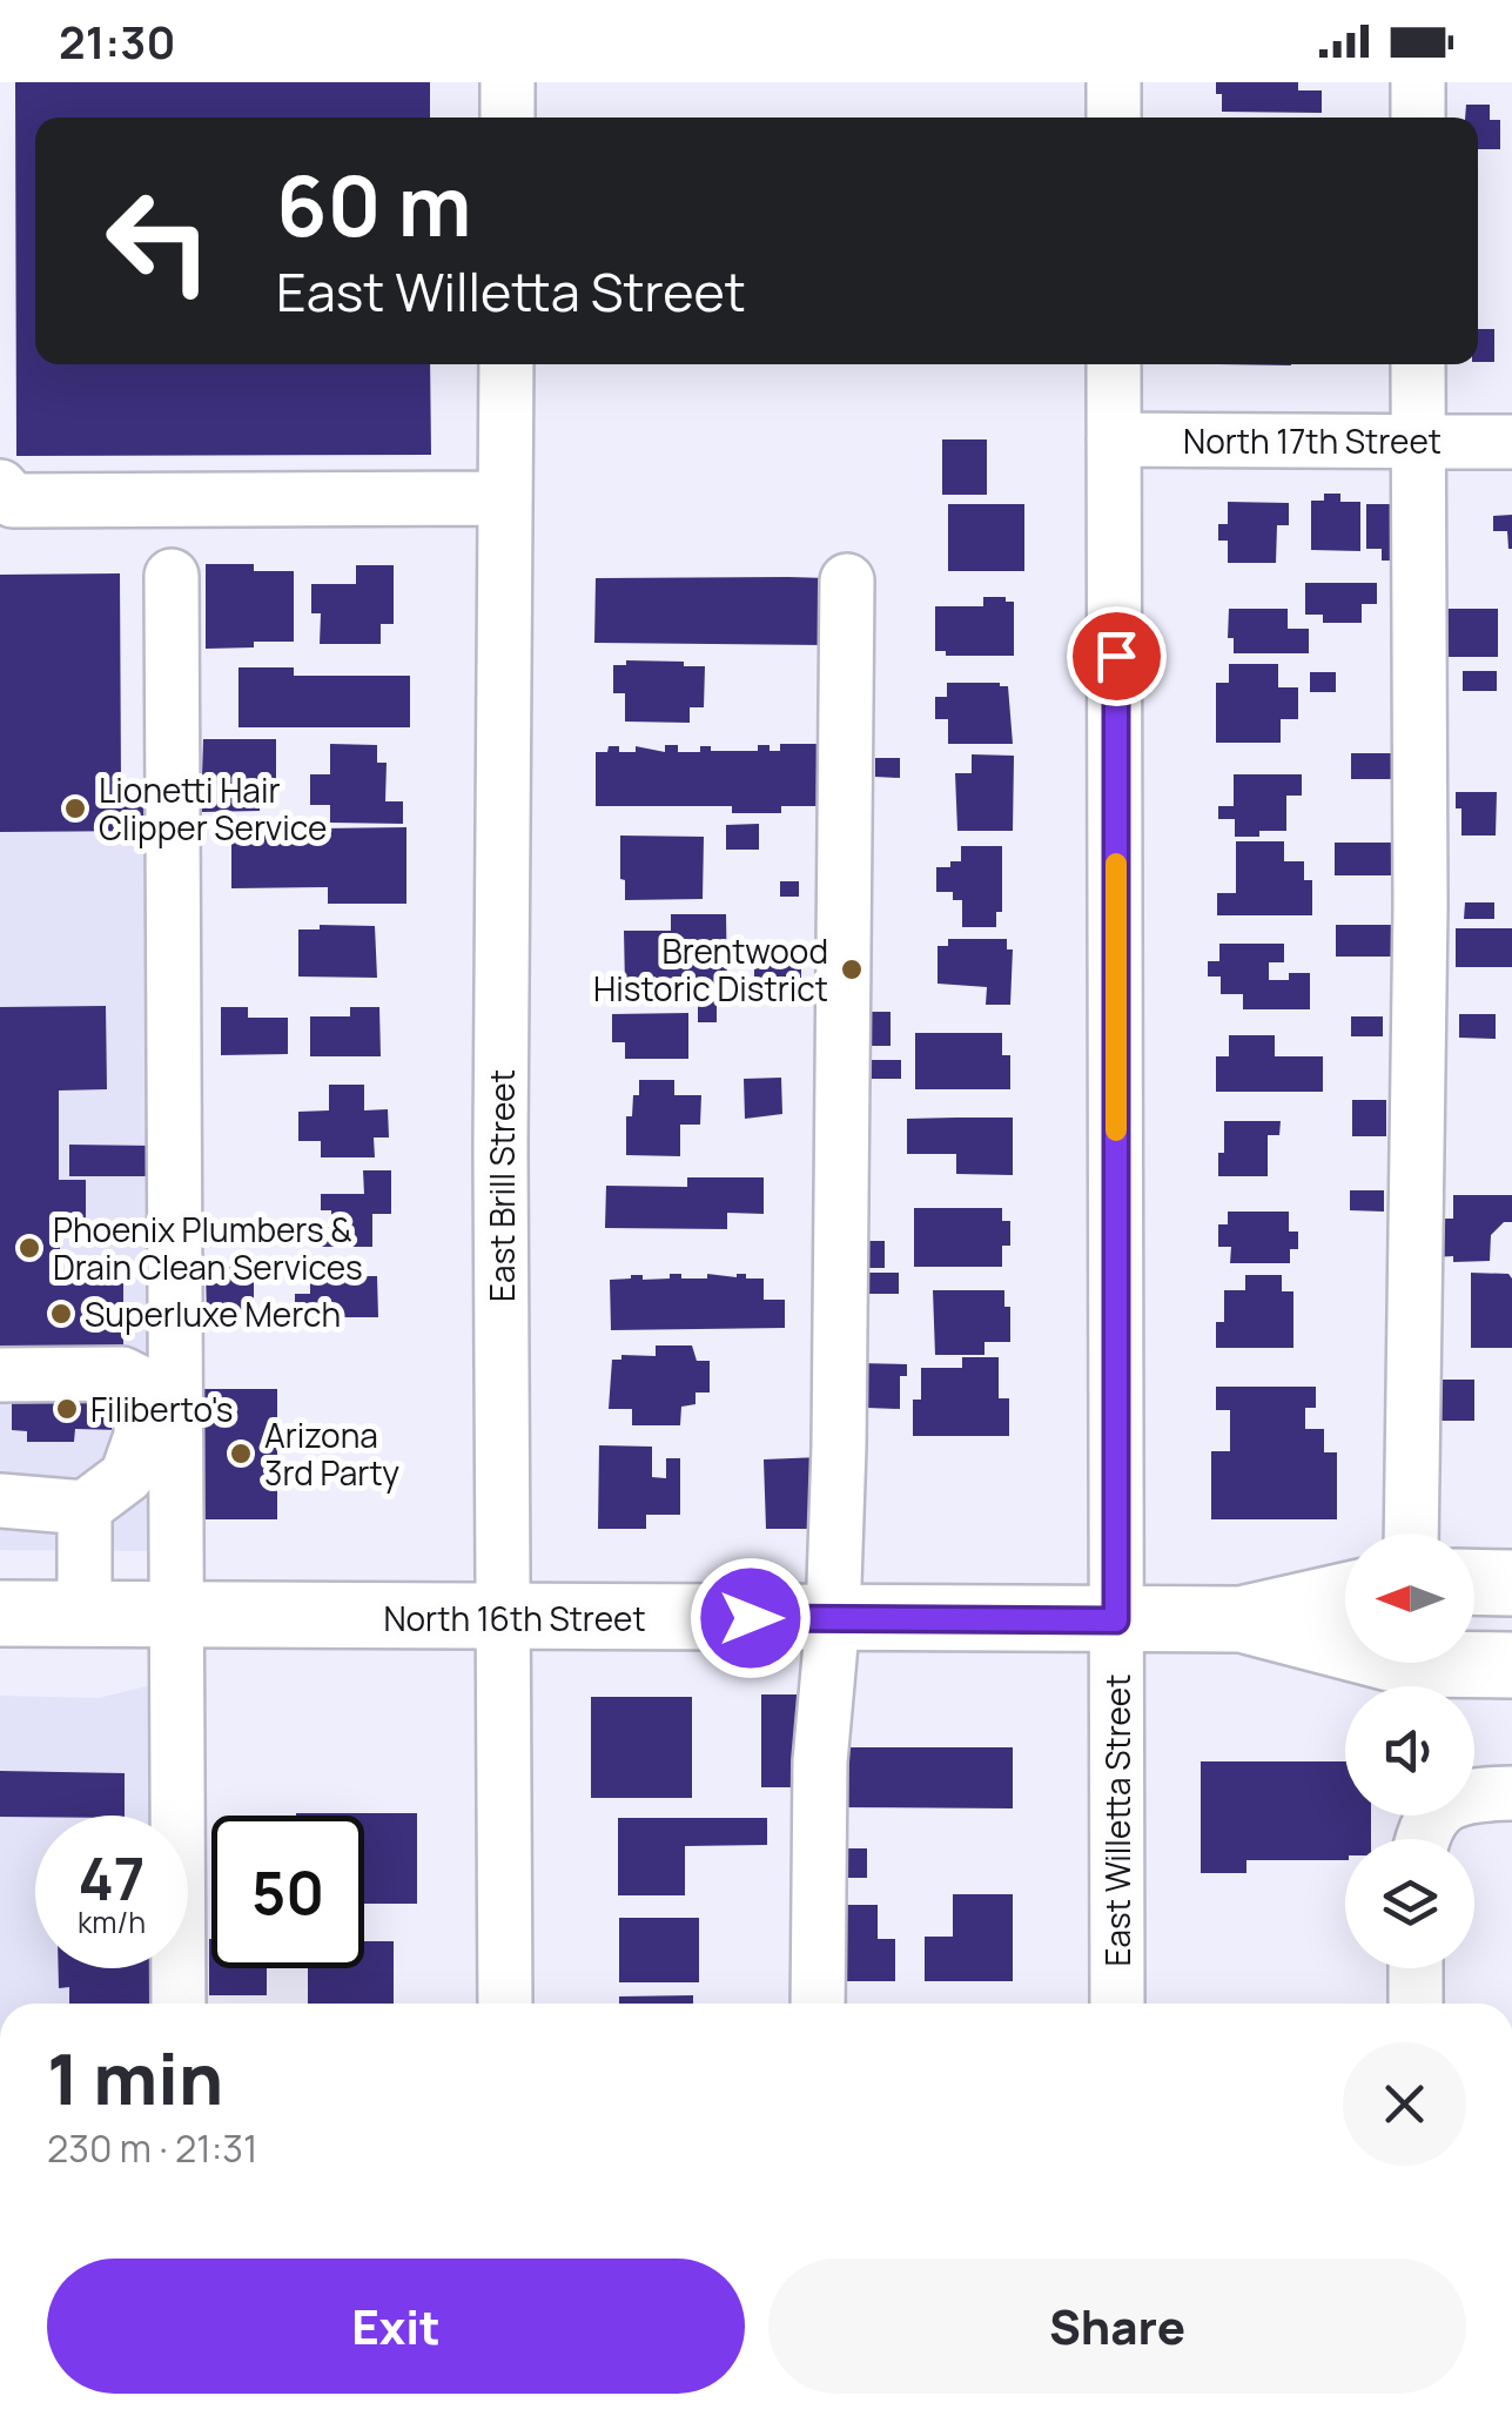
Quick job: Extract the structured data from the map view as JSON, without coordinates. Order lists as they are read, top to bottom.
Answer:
{
  "streets": {
    "main road": ["North 16th Street"],
    "street": ["North 17th Street", "East Brill Street", "East Willetta Street"]
  },
  "crossings": [
    ["North 17th Street", "East Willetta Street"],
    ["East Brill Street", "North 16th Street"],
    ["North 16th Street", "East Willetta Street"]
  ],
  "places": [
    "Lionetti Hair Clipper Service",
    "Brentwood Historic District",
    "Phoenix Plumbers & Drain Clean Services",
    "Superluxe Merch",
    "Filiberto's",
    "Arizona 3rd Party"
  ],
  "north": "left",
  "page": {
    "status": "21:30",
    "turn": ["60 m", "East Willetta Street"],
    "speed": "47 km/h",
    "limit": "50",
    "heading": ["1 min", "230 m · 21:31"],
    "buttons": ["Exit", "Share"]
  }
}
